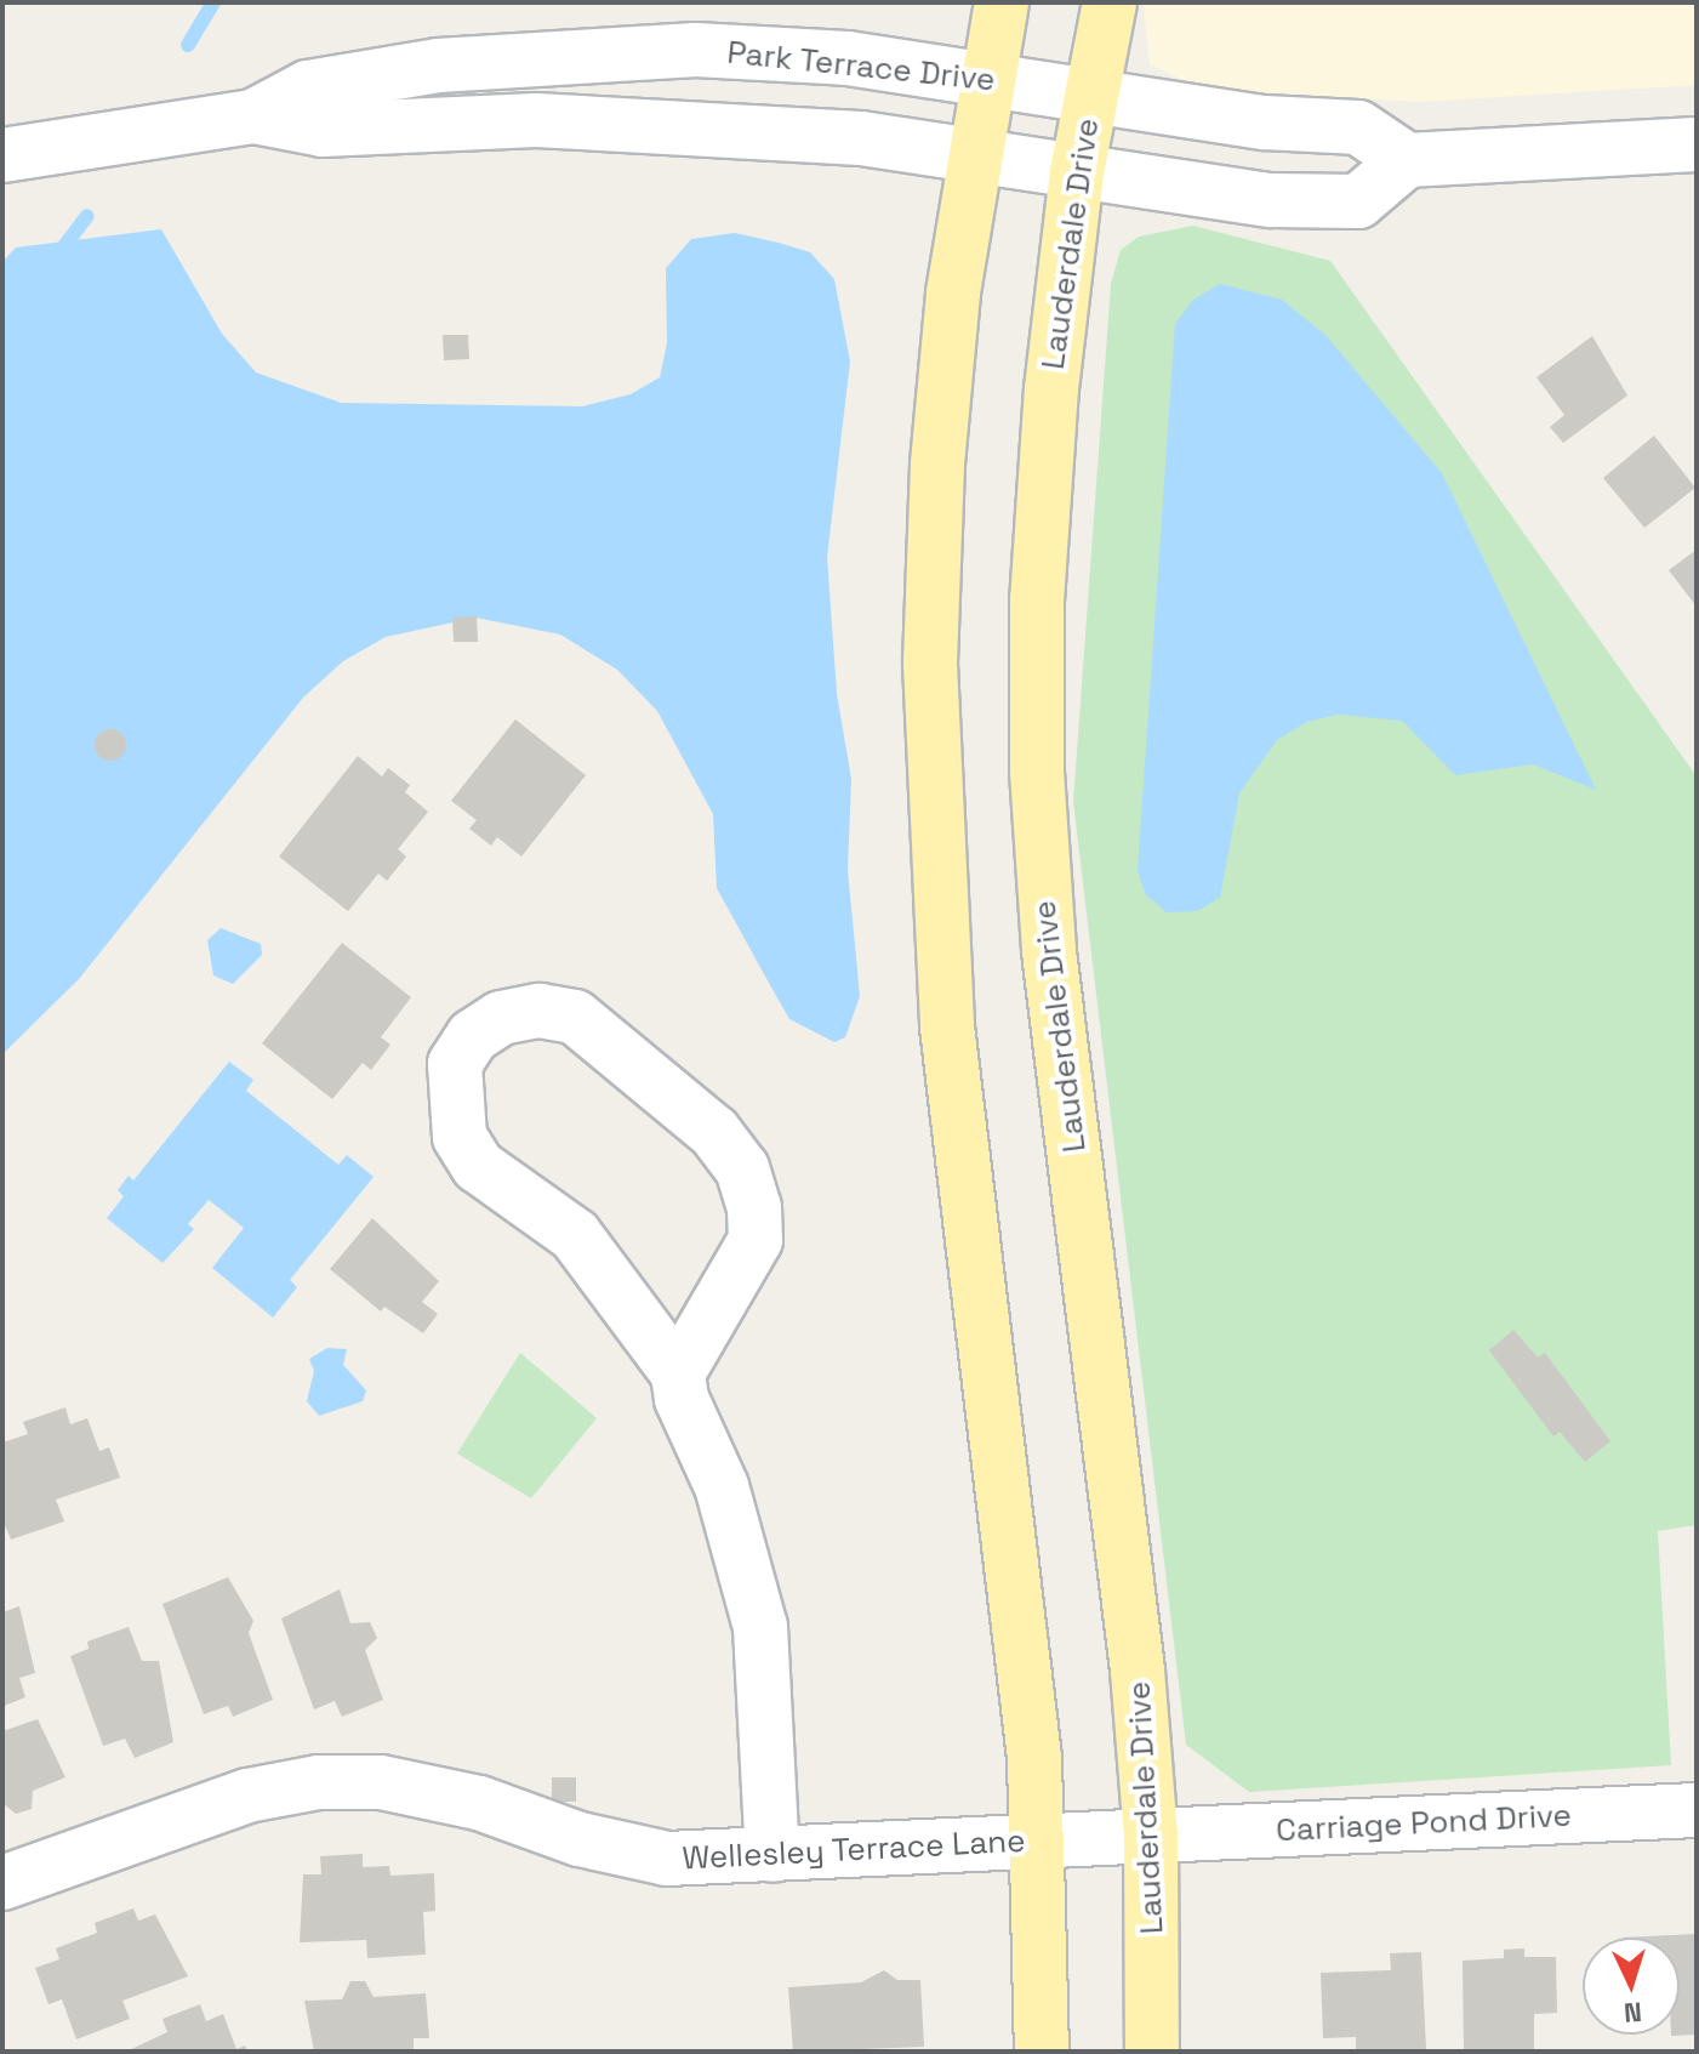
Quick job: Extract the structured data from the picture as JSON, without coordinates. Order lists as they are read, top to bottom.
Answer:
{
  "streets": {
    "main road": ["Lauderdale Drive"],
    "street": ["Park Terrace Drive", "Carriage Pond Drive", "Wellesley Terrace Lane"]
  },
  "crossings": [
    ["Park Terrace Drive", "Lauderdale Drive"],
    ["Lauderdale Drive", "Carriage Pond Drive"],
    ["Lauderdale Drive", "Wellesley Terrace Lane"],
    ["Carriage Pond Drive", "Wellesley Terrace Lane"]
  ],
  "north": "bottom"
}
